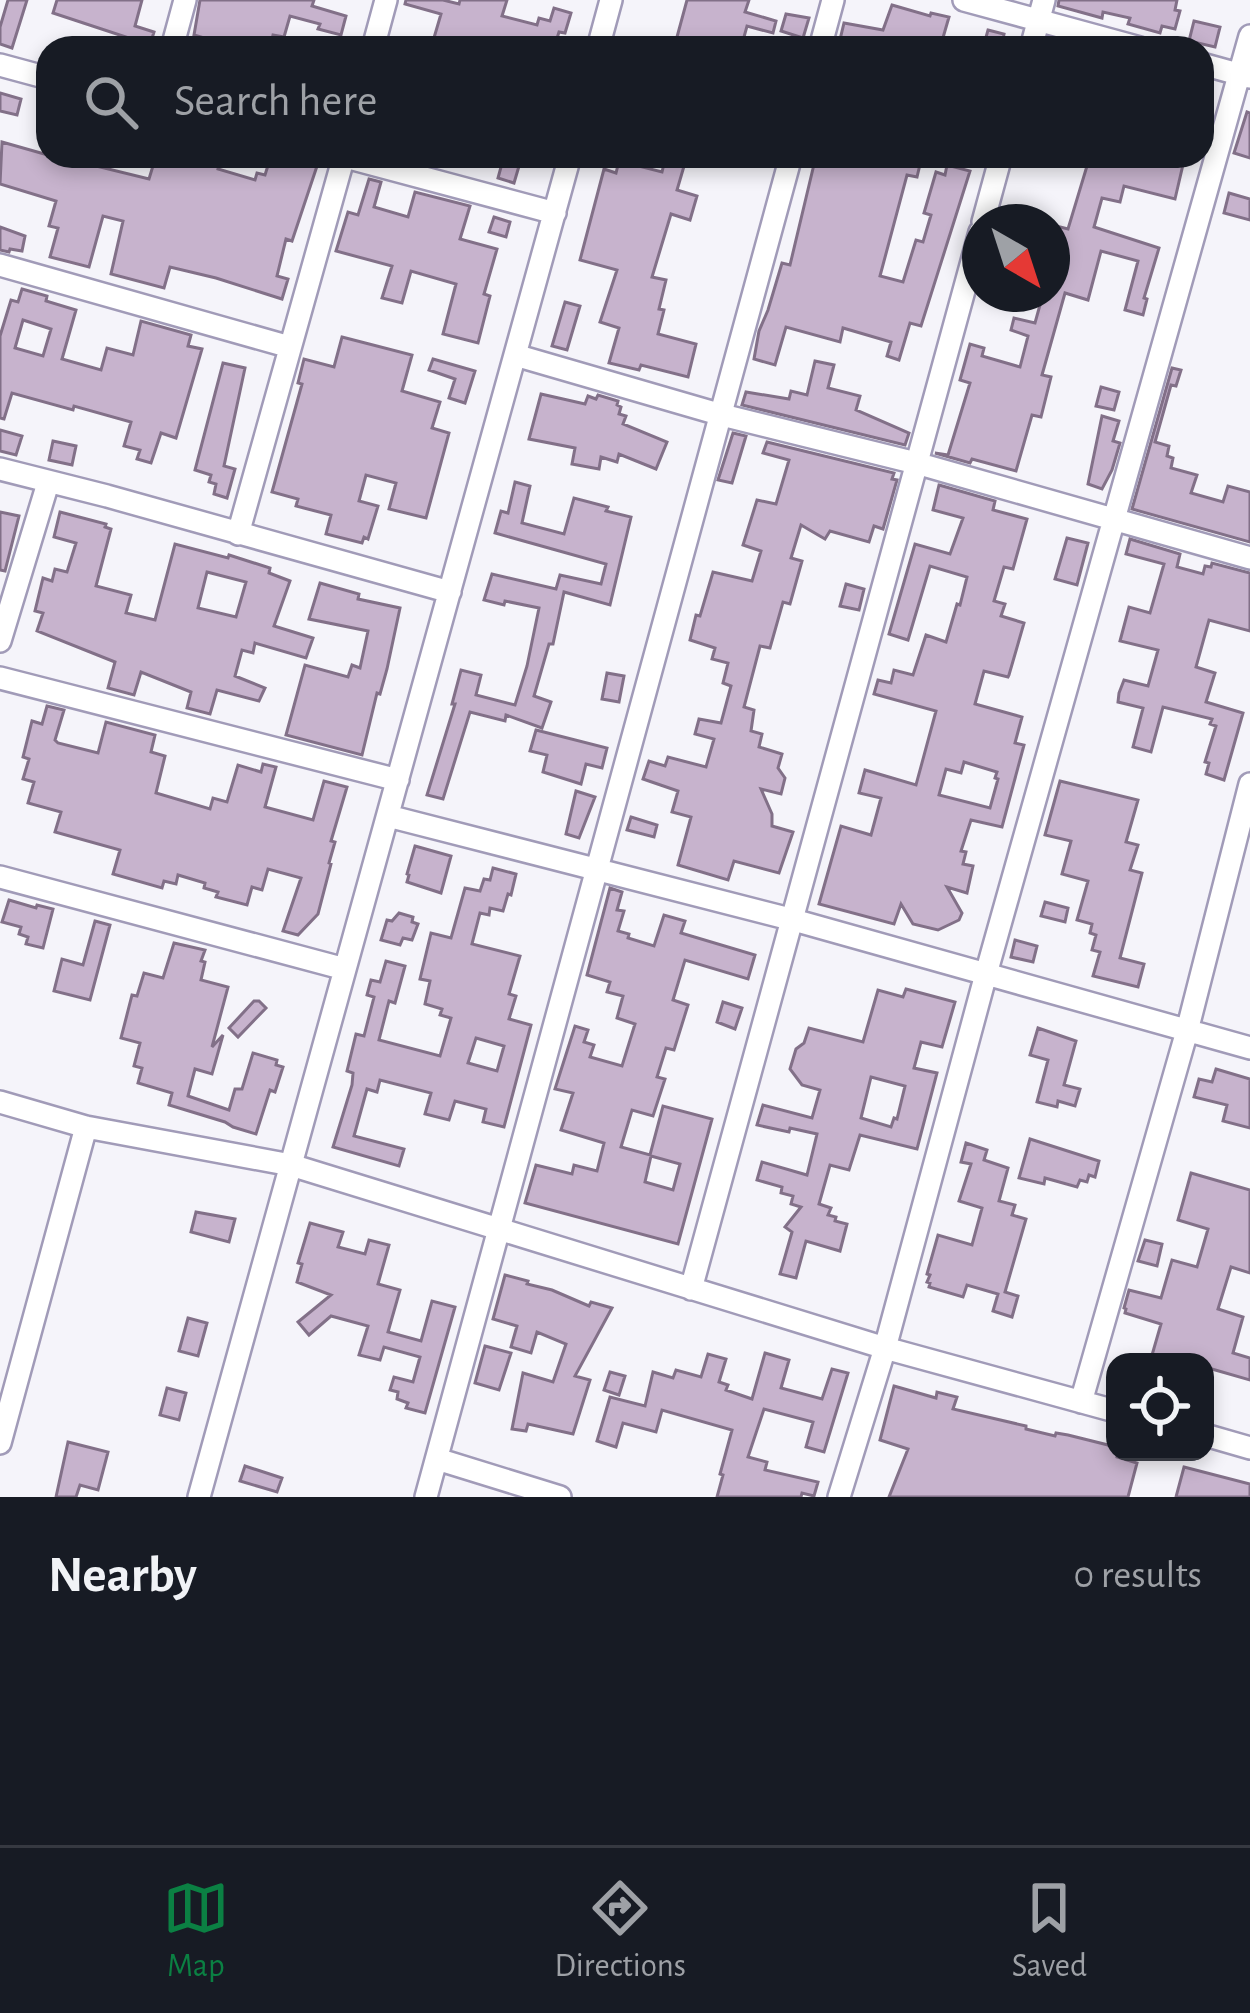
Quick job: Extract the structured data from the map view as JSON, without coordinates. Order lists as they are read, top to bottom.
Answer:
{
  "north": "bottom right",
  "page": {
    "search": "Search here",
    "heading": ["Nearby", "0 results"],
    "nav": ["Map", "Directions", "Saved"]
  }
}
